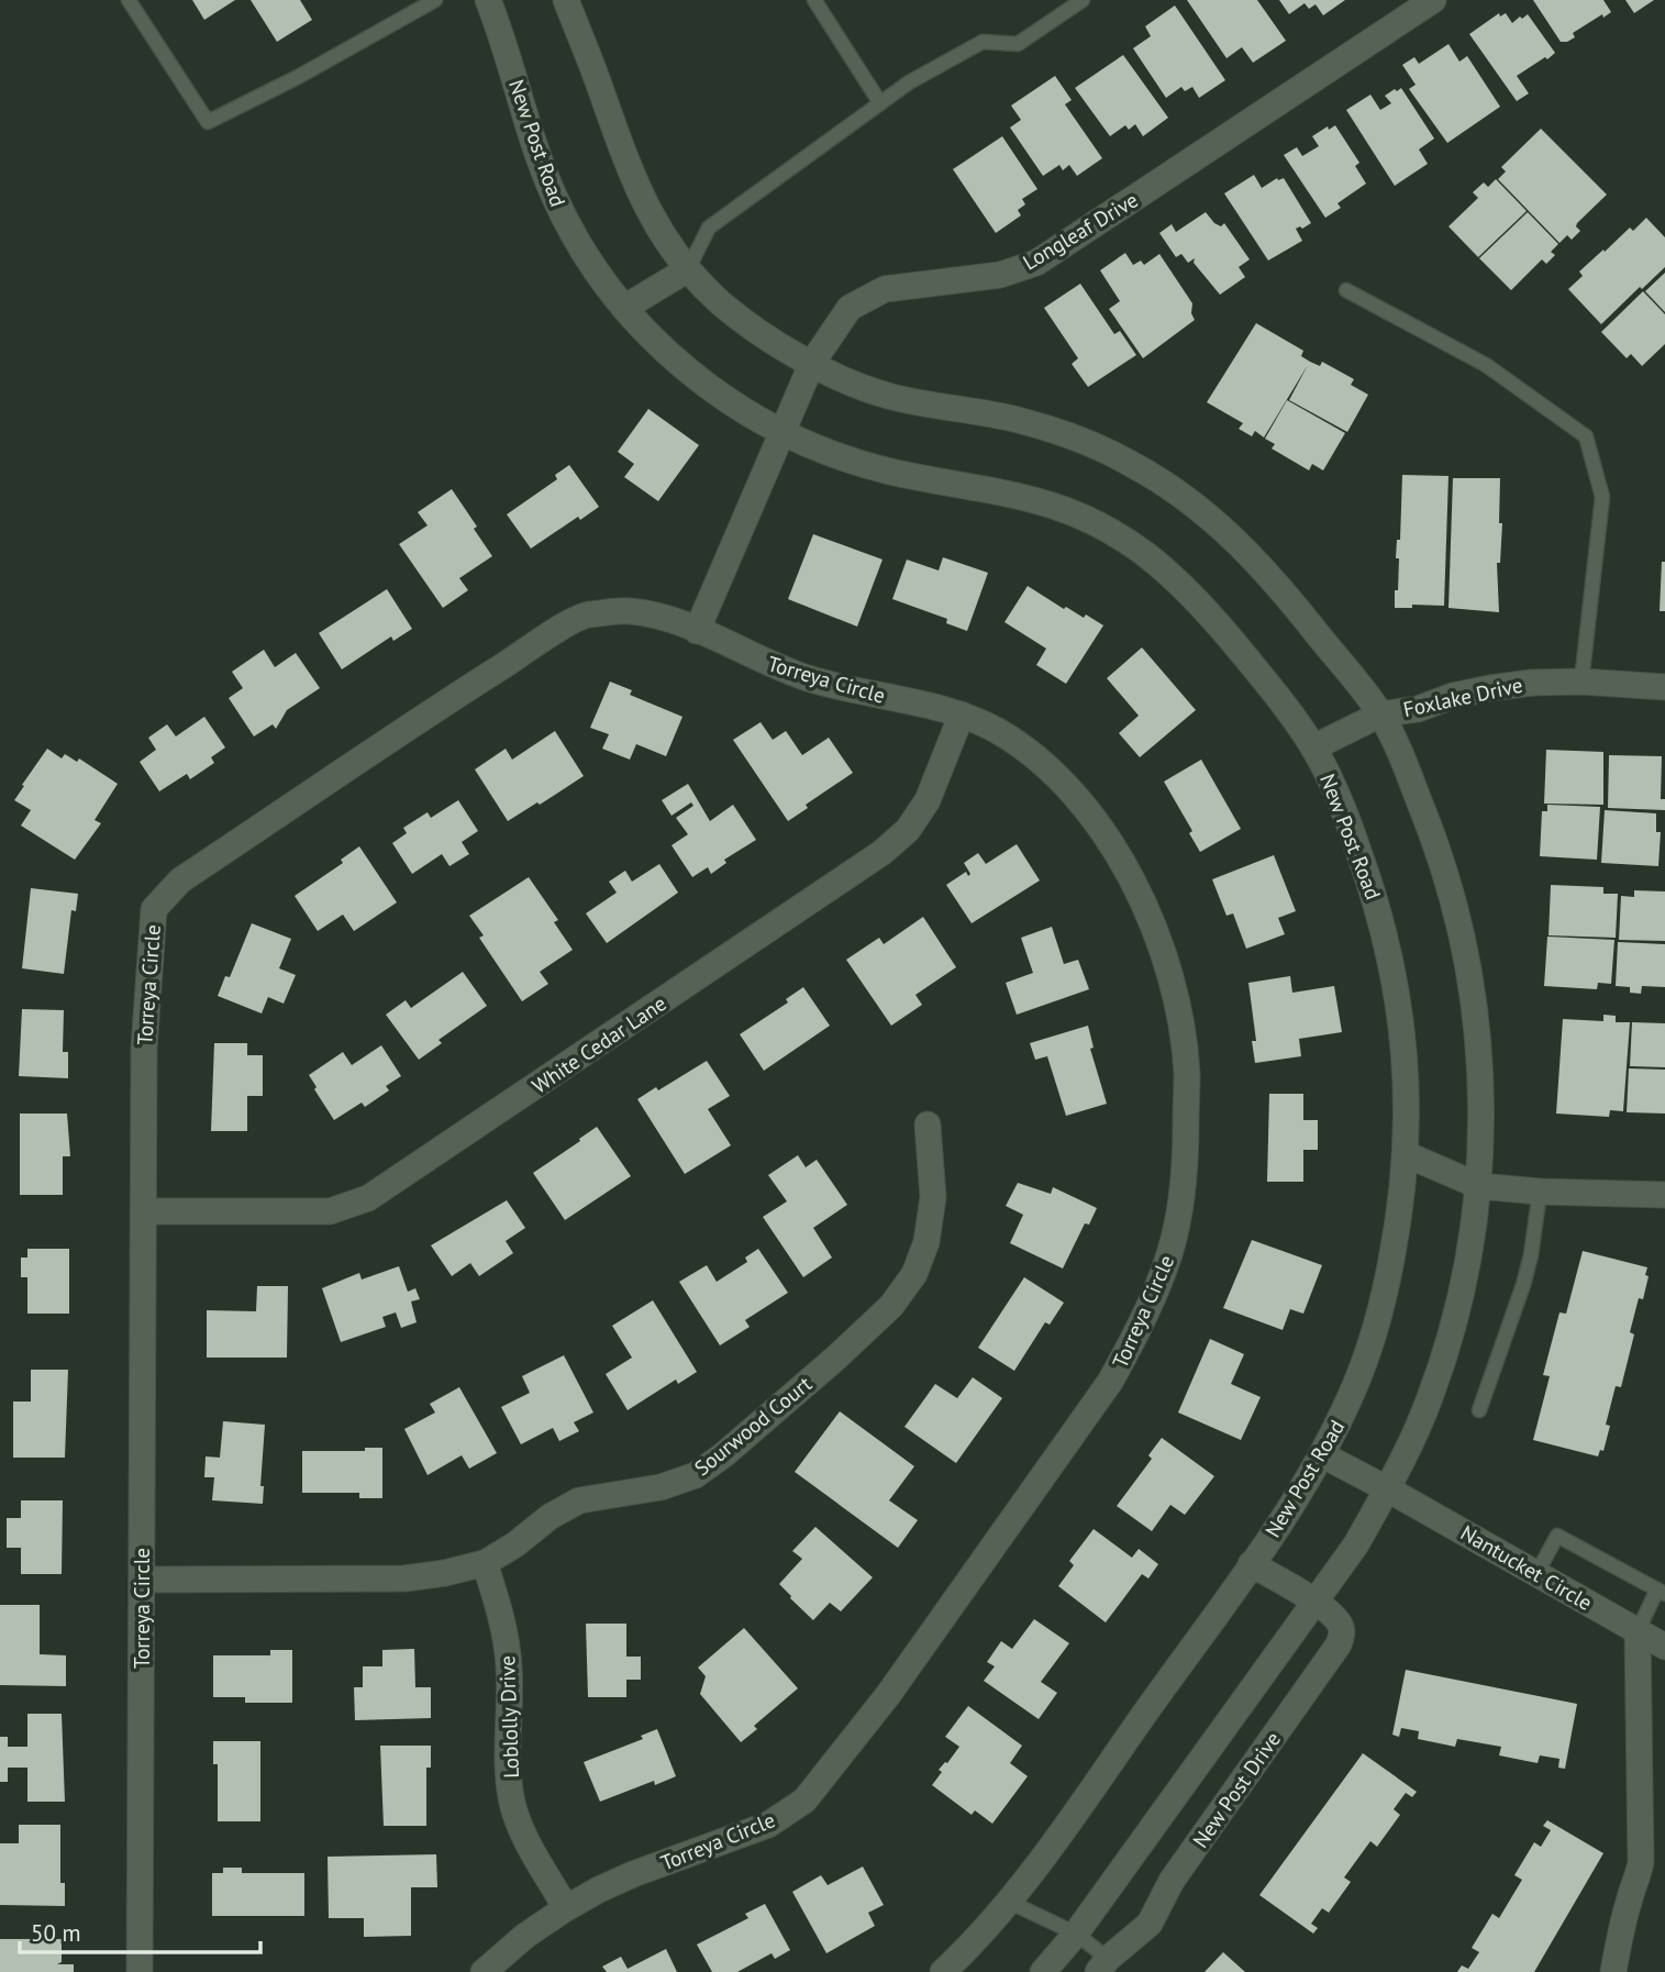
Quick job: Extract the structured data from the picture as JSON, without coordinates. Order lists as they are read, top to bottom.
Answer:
{
  "streets": {
    "street": [
      "New Post Road",
      "Longleaf Drive",
      "Torreya Circle",
      "Foxlake Drive",
      "White Cedar Lane",
      "Sourwood Court",
      "Nantucket Circle",
      "Loblolly Drive",
      "New Post Drive"
    ]
  },
  "crossings": [
    ["New Post Road", "Longleaf Drive"],
    ["New Post Road", "Foxlake Drive"],
    ["New Post Road", "Nantucket Circle"],
    ["Longleaf Drive", "Torreya Circle"],
    ["Torreya Circle", "White Cedar Lane"],
    ["Torreya Circle", "Sourwood Court"],
    ["Torreya Circle", "Loblolly Drive"],
    ["Sourwood Court", "Loblolly Drive"]
  ],
  "scale_bar": "50 m"
}
